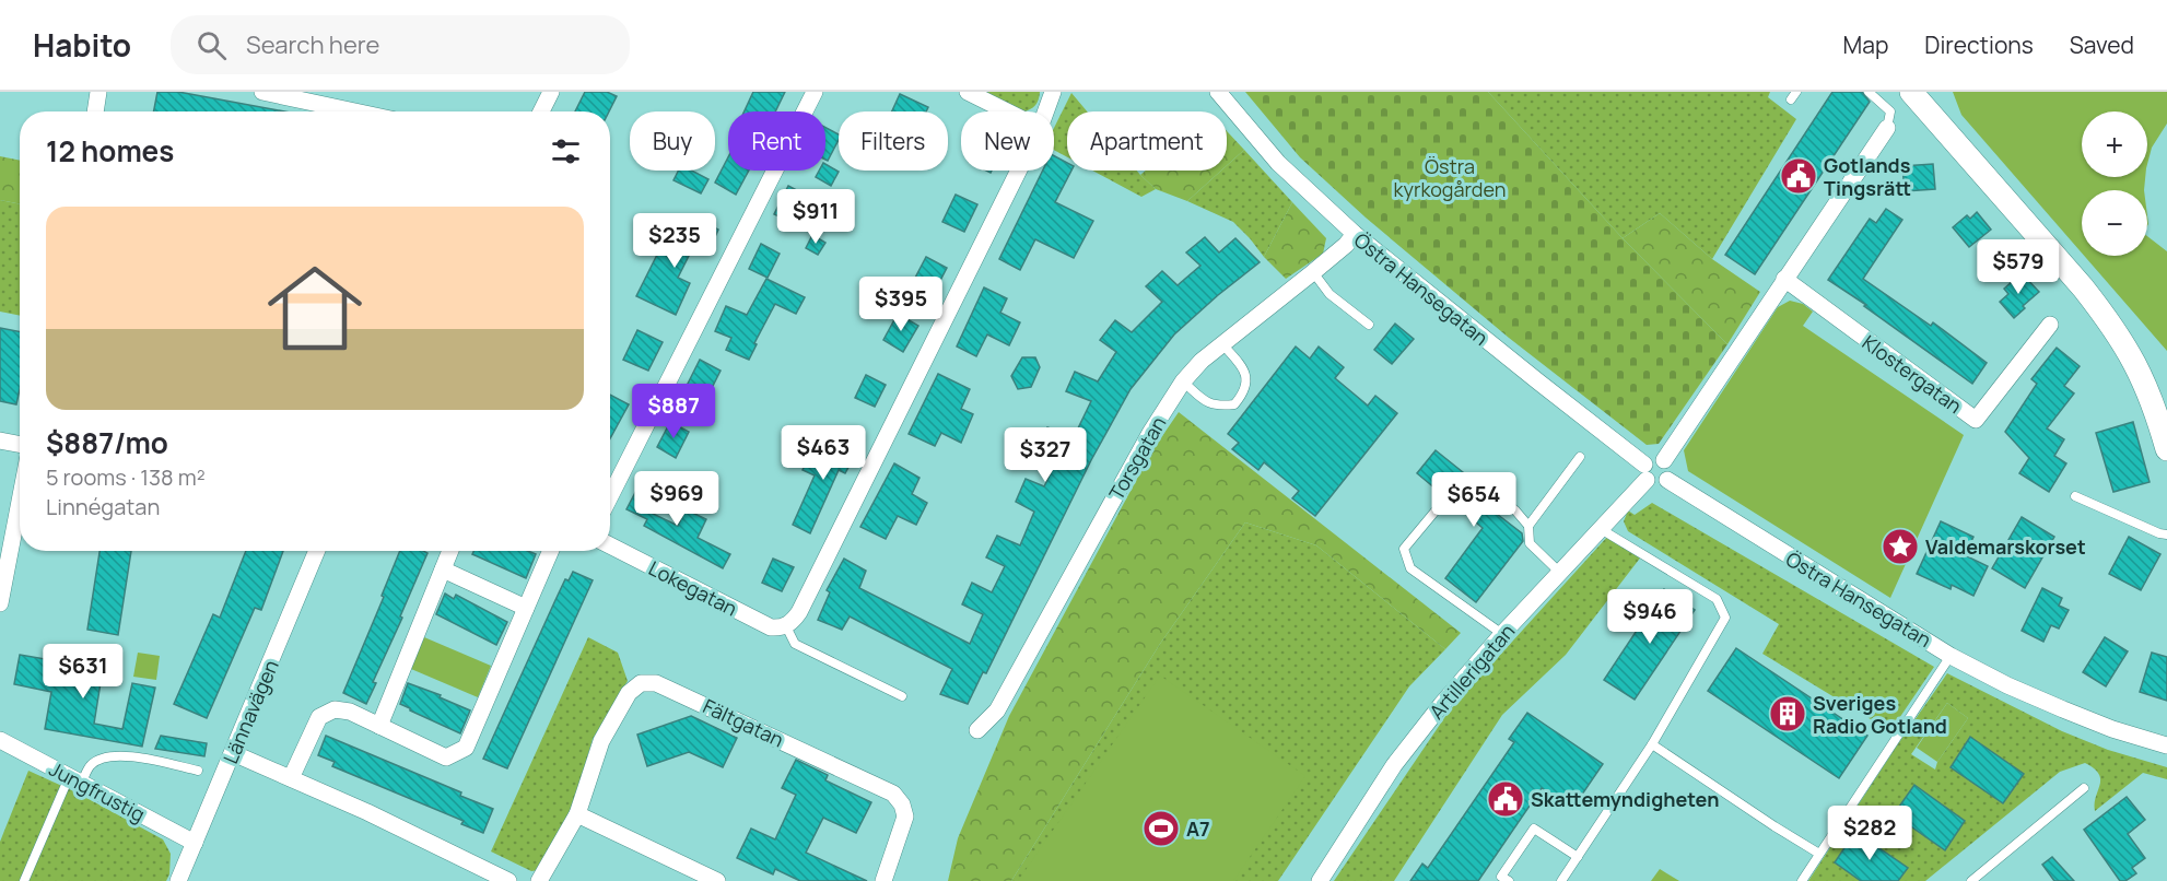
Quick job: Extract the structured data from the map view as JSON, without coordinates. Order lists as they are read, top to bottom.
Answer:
{
  "streets": {
    "street": [
      "Östra Hansegatan",
      "Klostergatan",
      "Torsgatan",
      "Lokegatan",
      "Artillerigatan",
      "Lännavägen",
      "Fältgatan",
      "Jungfrustig"
    ]
  },
  "crossings": [
    ["Östra Hansegatan", "Torsgatan"],
    ["Östra Hansegatan", "Artillerigatan"],
    ["Lännavägen", "Jungfrustig"]
  ],
  "parks": ["Östra kyrkogården"],
  "places": {
    "public building": ["Gotlands Tingsrätt", "Skattemyndigheten"],
    "place": ["Valdemarskorset"],
    "building": ["Sveriges Radio Gotland"],
    "sports": ["A7"]
  },
  "page": {
    "header": "Habito",
    "search": "Search here",
    "nav": ["Map", "Directions", "Saved"],
    "map_buttons": ["+", "−"],
    "chip": [
      "Buy",
      "Rent",
      "Filters",
      "New",
      "Apartment"
    ],
    "heading": "12 homes",
    "price": [
      "$911",
      "$235",
      "$579",
      "$395",
      "$887",
      "$463",
      "$327",
      "$969",
      "$654",
      "$946",
      "$631",
      "$282"
    ],
    "list": [
      {
        "name": "$887/mo",
        "note": "5 rooms · 138 m² · Linnégatan"
      }
    ]
  }
}
